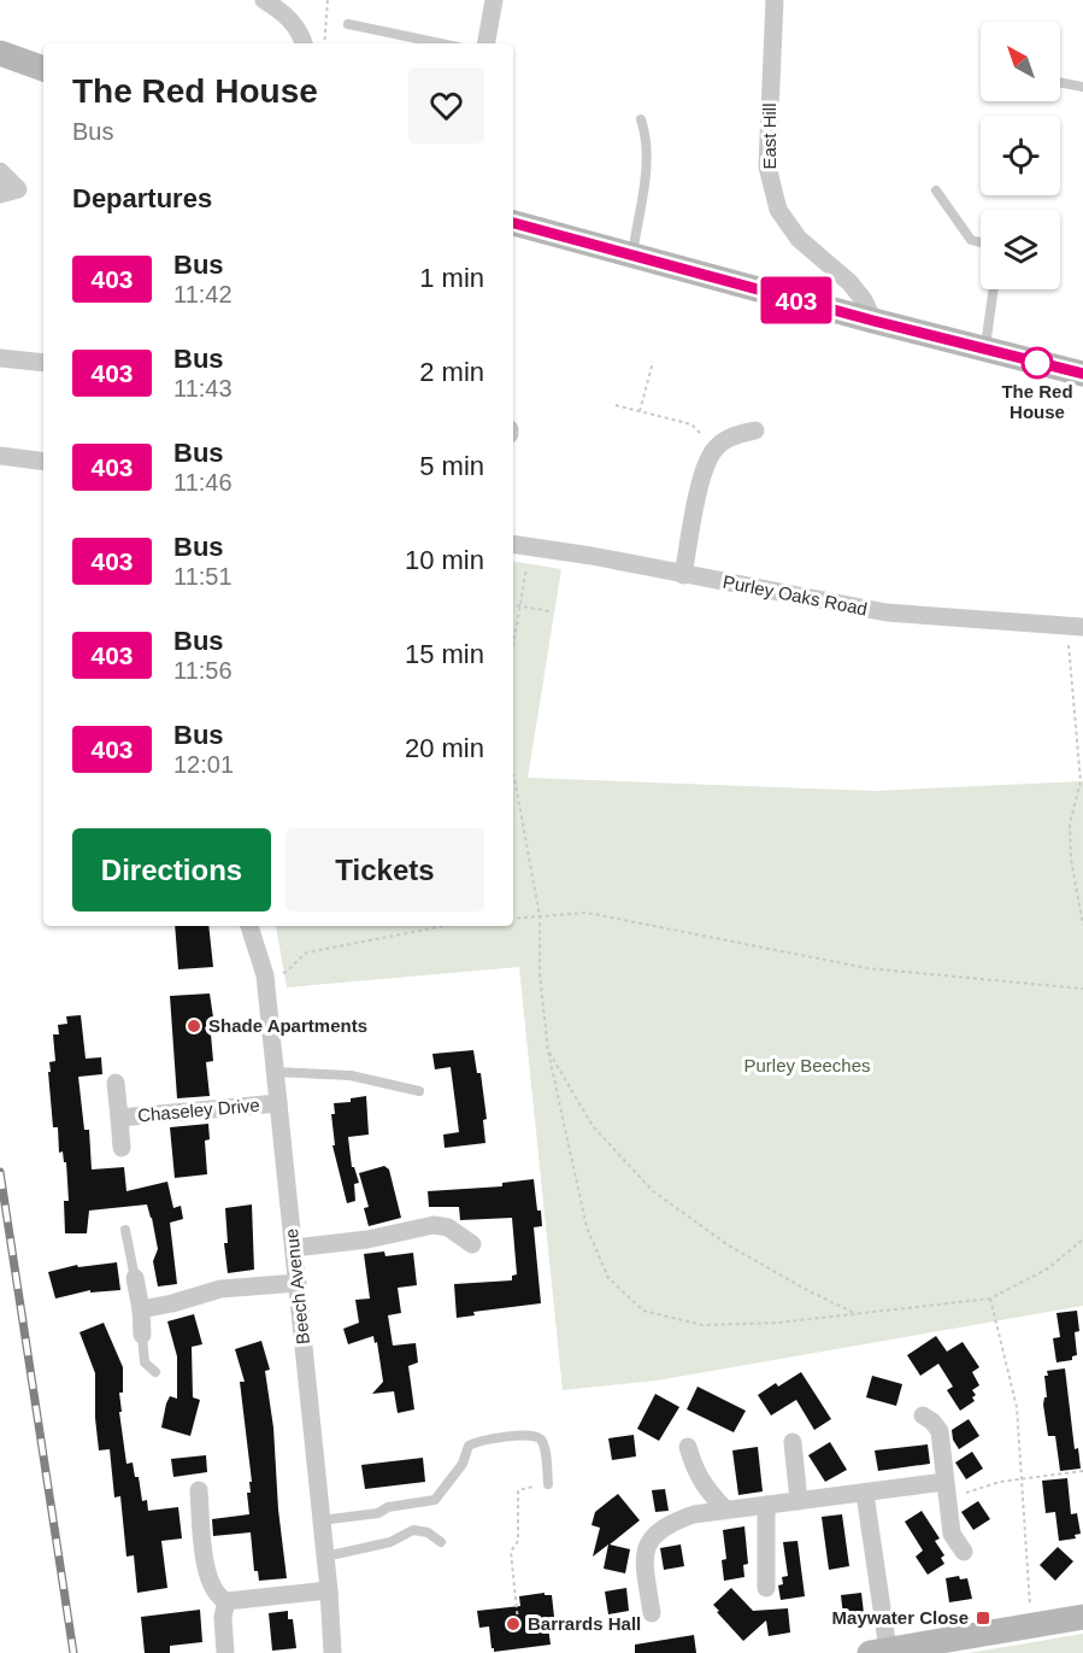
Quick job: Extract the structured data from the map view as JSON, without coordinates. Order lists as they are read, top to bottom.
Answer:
{
  "streets": {
    "street": [
      "East Hill",
      "Purley Oaks Road",
      "Chaseley Drive",
      "Beech Avenue"
    ]
  },
  "crossings": [
    ["Chaseley Drive", "Beech Avenue"]
  ],
  "parks": ["Purley Beeches"],
  "places": {
    "other": ["The Red House", "Shade Apartments", "Barrards Hall"],
    "transit": ["Maywater Close"]
  },
  "lines": ["bus line 403"],
  "north": "top left",
  "page": {
    "on_map": "403",
    "heading": [
      ["The Red House", "Bus"],
      "Departures"
    ],
    "list": [
      {
        "mark": "403",
        "name": "Bus",
        "note": "11:42",
        "value": "1 min"
      },
      {
        "mark": "403",
        "name": "Bus",
        "note": "11:43",
        "value": "2 min"
      },
      {
        "mark": "403",
        "name": "Bus",
        "note": "11:46",
        "value": "5 min"
      },
      {
        "mark": "403",
        "name": "Bus",
        "note": "11:51",
        "value": "10 min"
      },
      {
        "mark": "403",
        "name": "Bus",
        "note": "11:56",
        "value": "15 min"
      },
      {
        "mark": "403",
        "name": "Bus",
        "note": "12:01",
        "value": "20 min"
      }
    ],
    "buttons": ["Directions", "Tickets"]
  }
}
